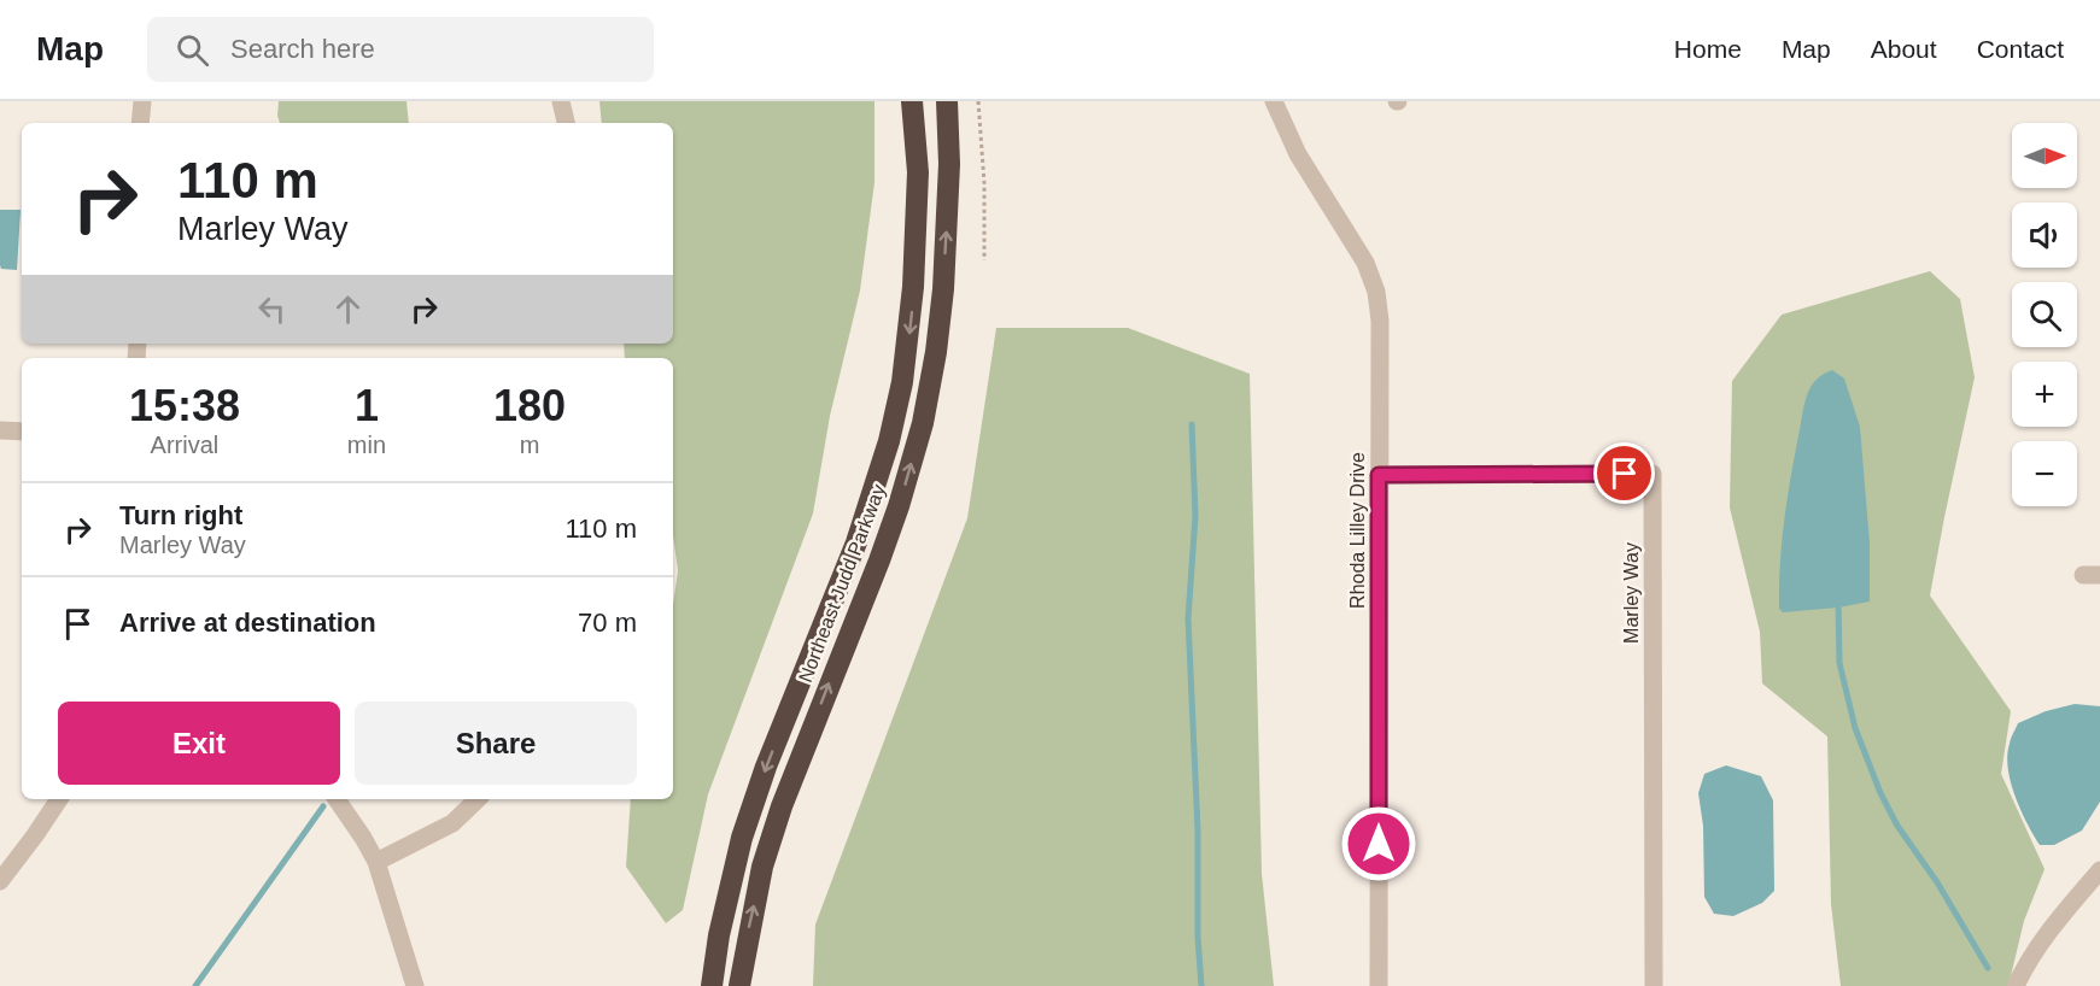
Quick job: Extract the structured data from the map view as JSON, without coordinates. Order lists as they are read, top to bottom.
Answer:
{
  "streets": {
    "highway": ["Northeast Judd Parkway"],
    "street": ["Rhoda Lilley Drive", "Marley Way"]
  },
  "crossings": [
    ["Rhoda Lilley Drive", "Marley Way"]
  ],
  "north": "right",
  "page": {
    "header": "Map",
    "search": "Search here",
    "nav": [
      "Home",
      "Map",
      "About",
      "Contact"
    ],
    "map_buttons": ["+", "−"],
    "turn": ["110 m", "Marley Way"],
    "eta": [
      "15:38",
      "Arrival",
      "1",
      "min",
      "180",
      "m"
    ],
    "list": [
      {
        "name": "Turn right",
        "note": "Marley Way",
        "value": "110 m"
      },
      {
        "name": "Arrive at destination",
        "value": "70 m"
      }
    ],
    "buttons": ["Exit", "Share"]
  }
}
